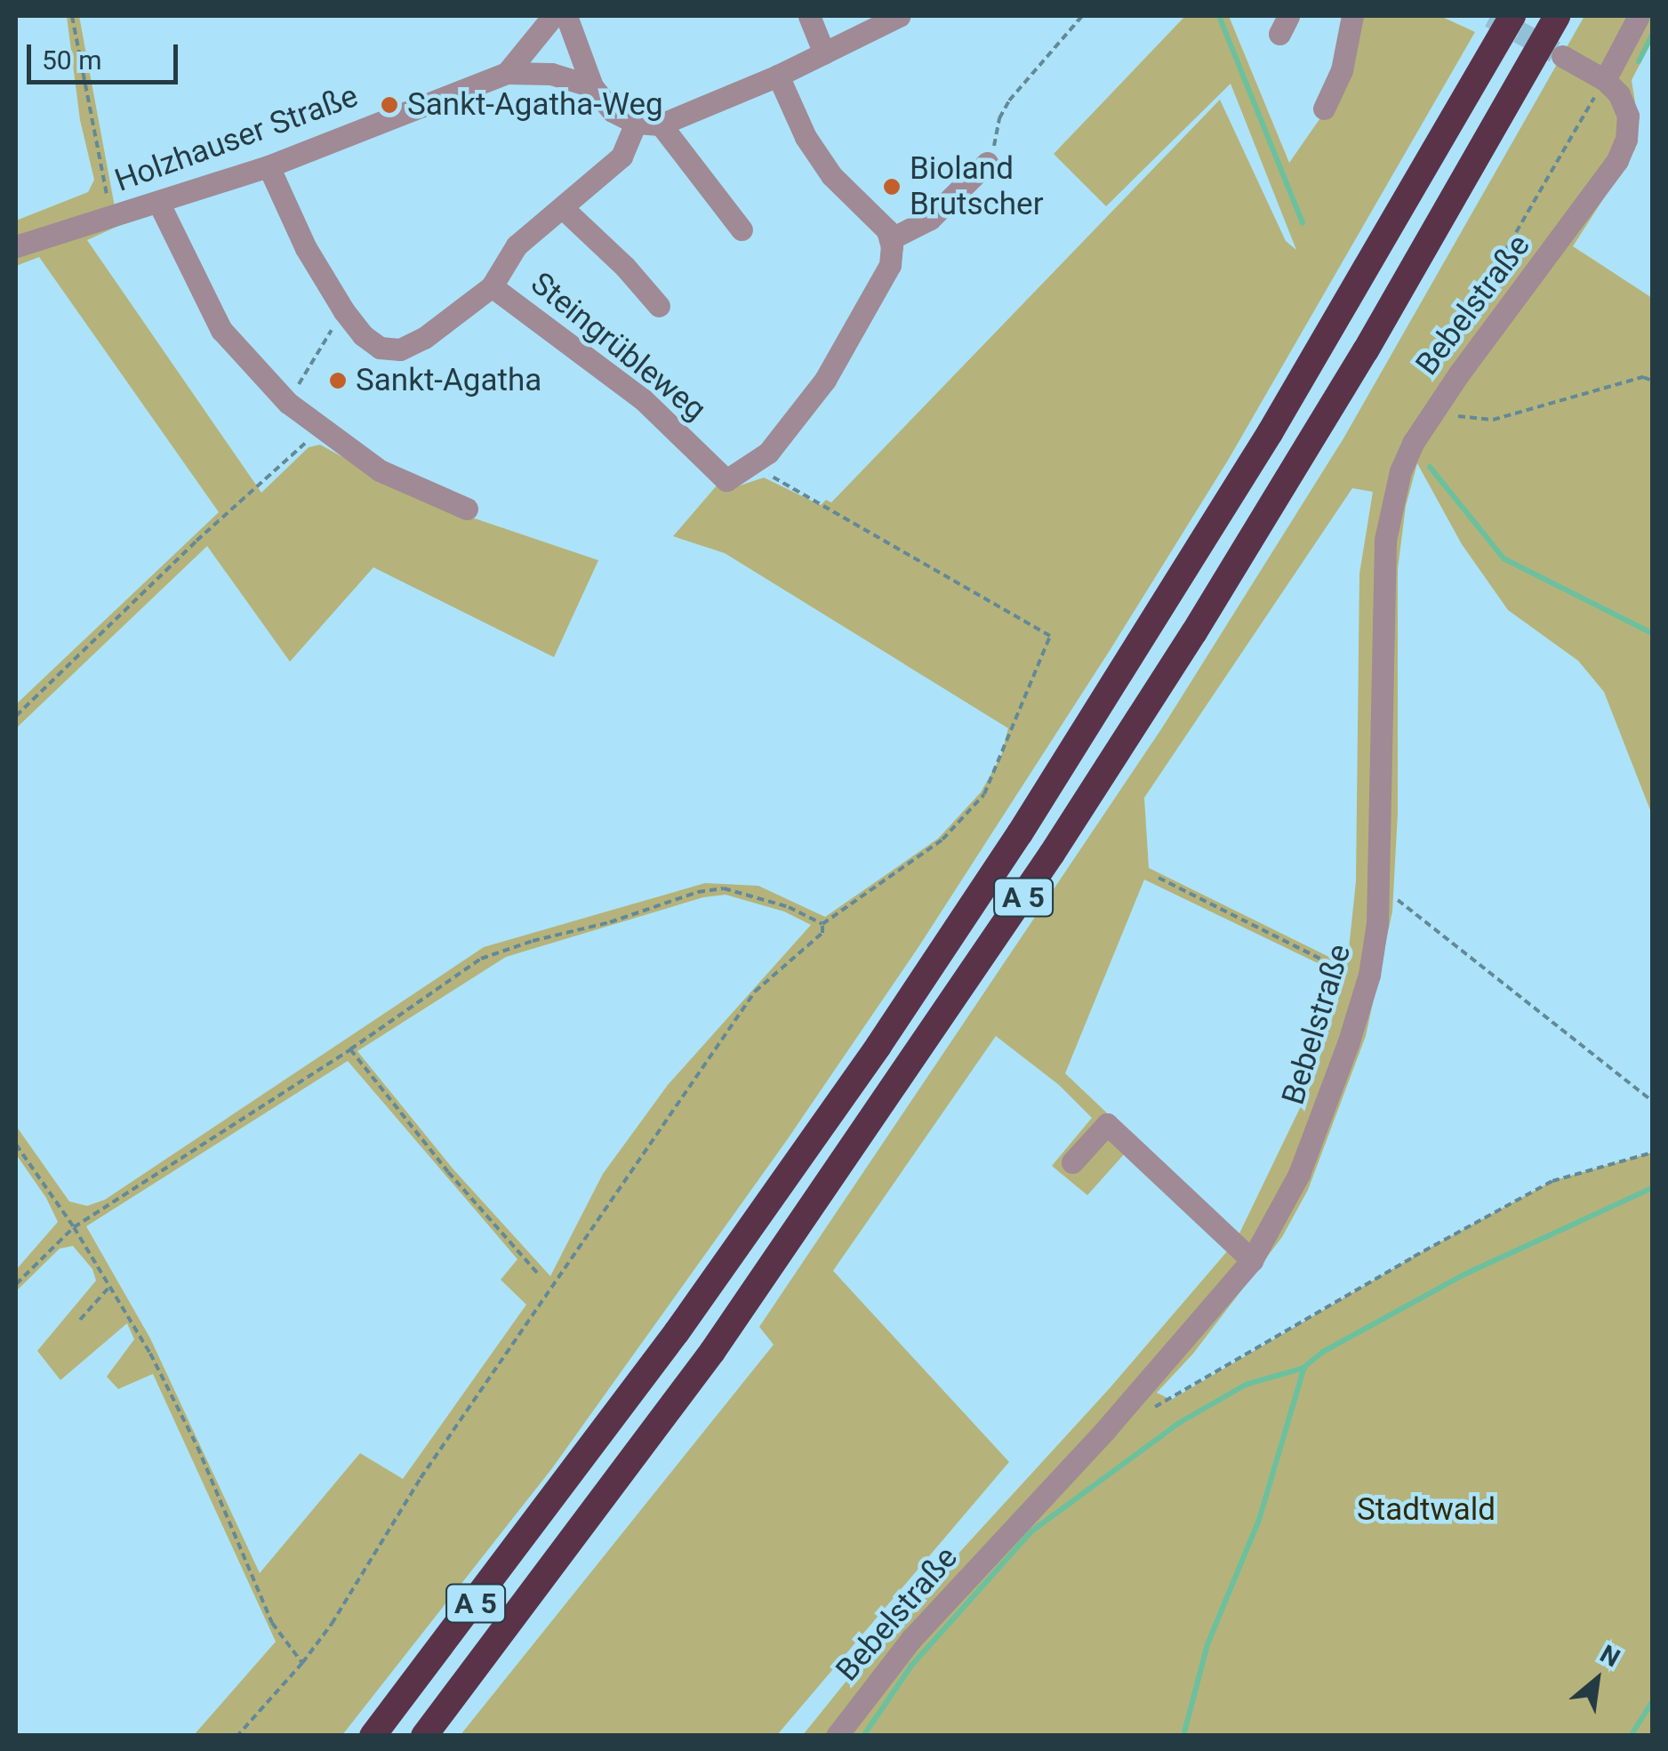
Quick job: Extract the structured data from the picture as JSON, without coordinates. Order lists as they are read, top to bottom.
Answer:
{
  "streets": {
    "highway": ["A 5"],
    "street": ["Holzhauser Straße", "Bebelstraße", "Steingrübleweg"]
  },
  "parks": ["Stadtwald"],
  "places": ["Sankt-Agatha-Weg", "Bioland Brutscher", "Sankt-Agatha"],
  "scale_bar": "50 m",
  "north": "top right"
}
